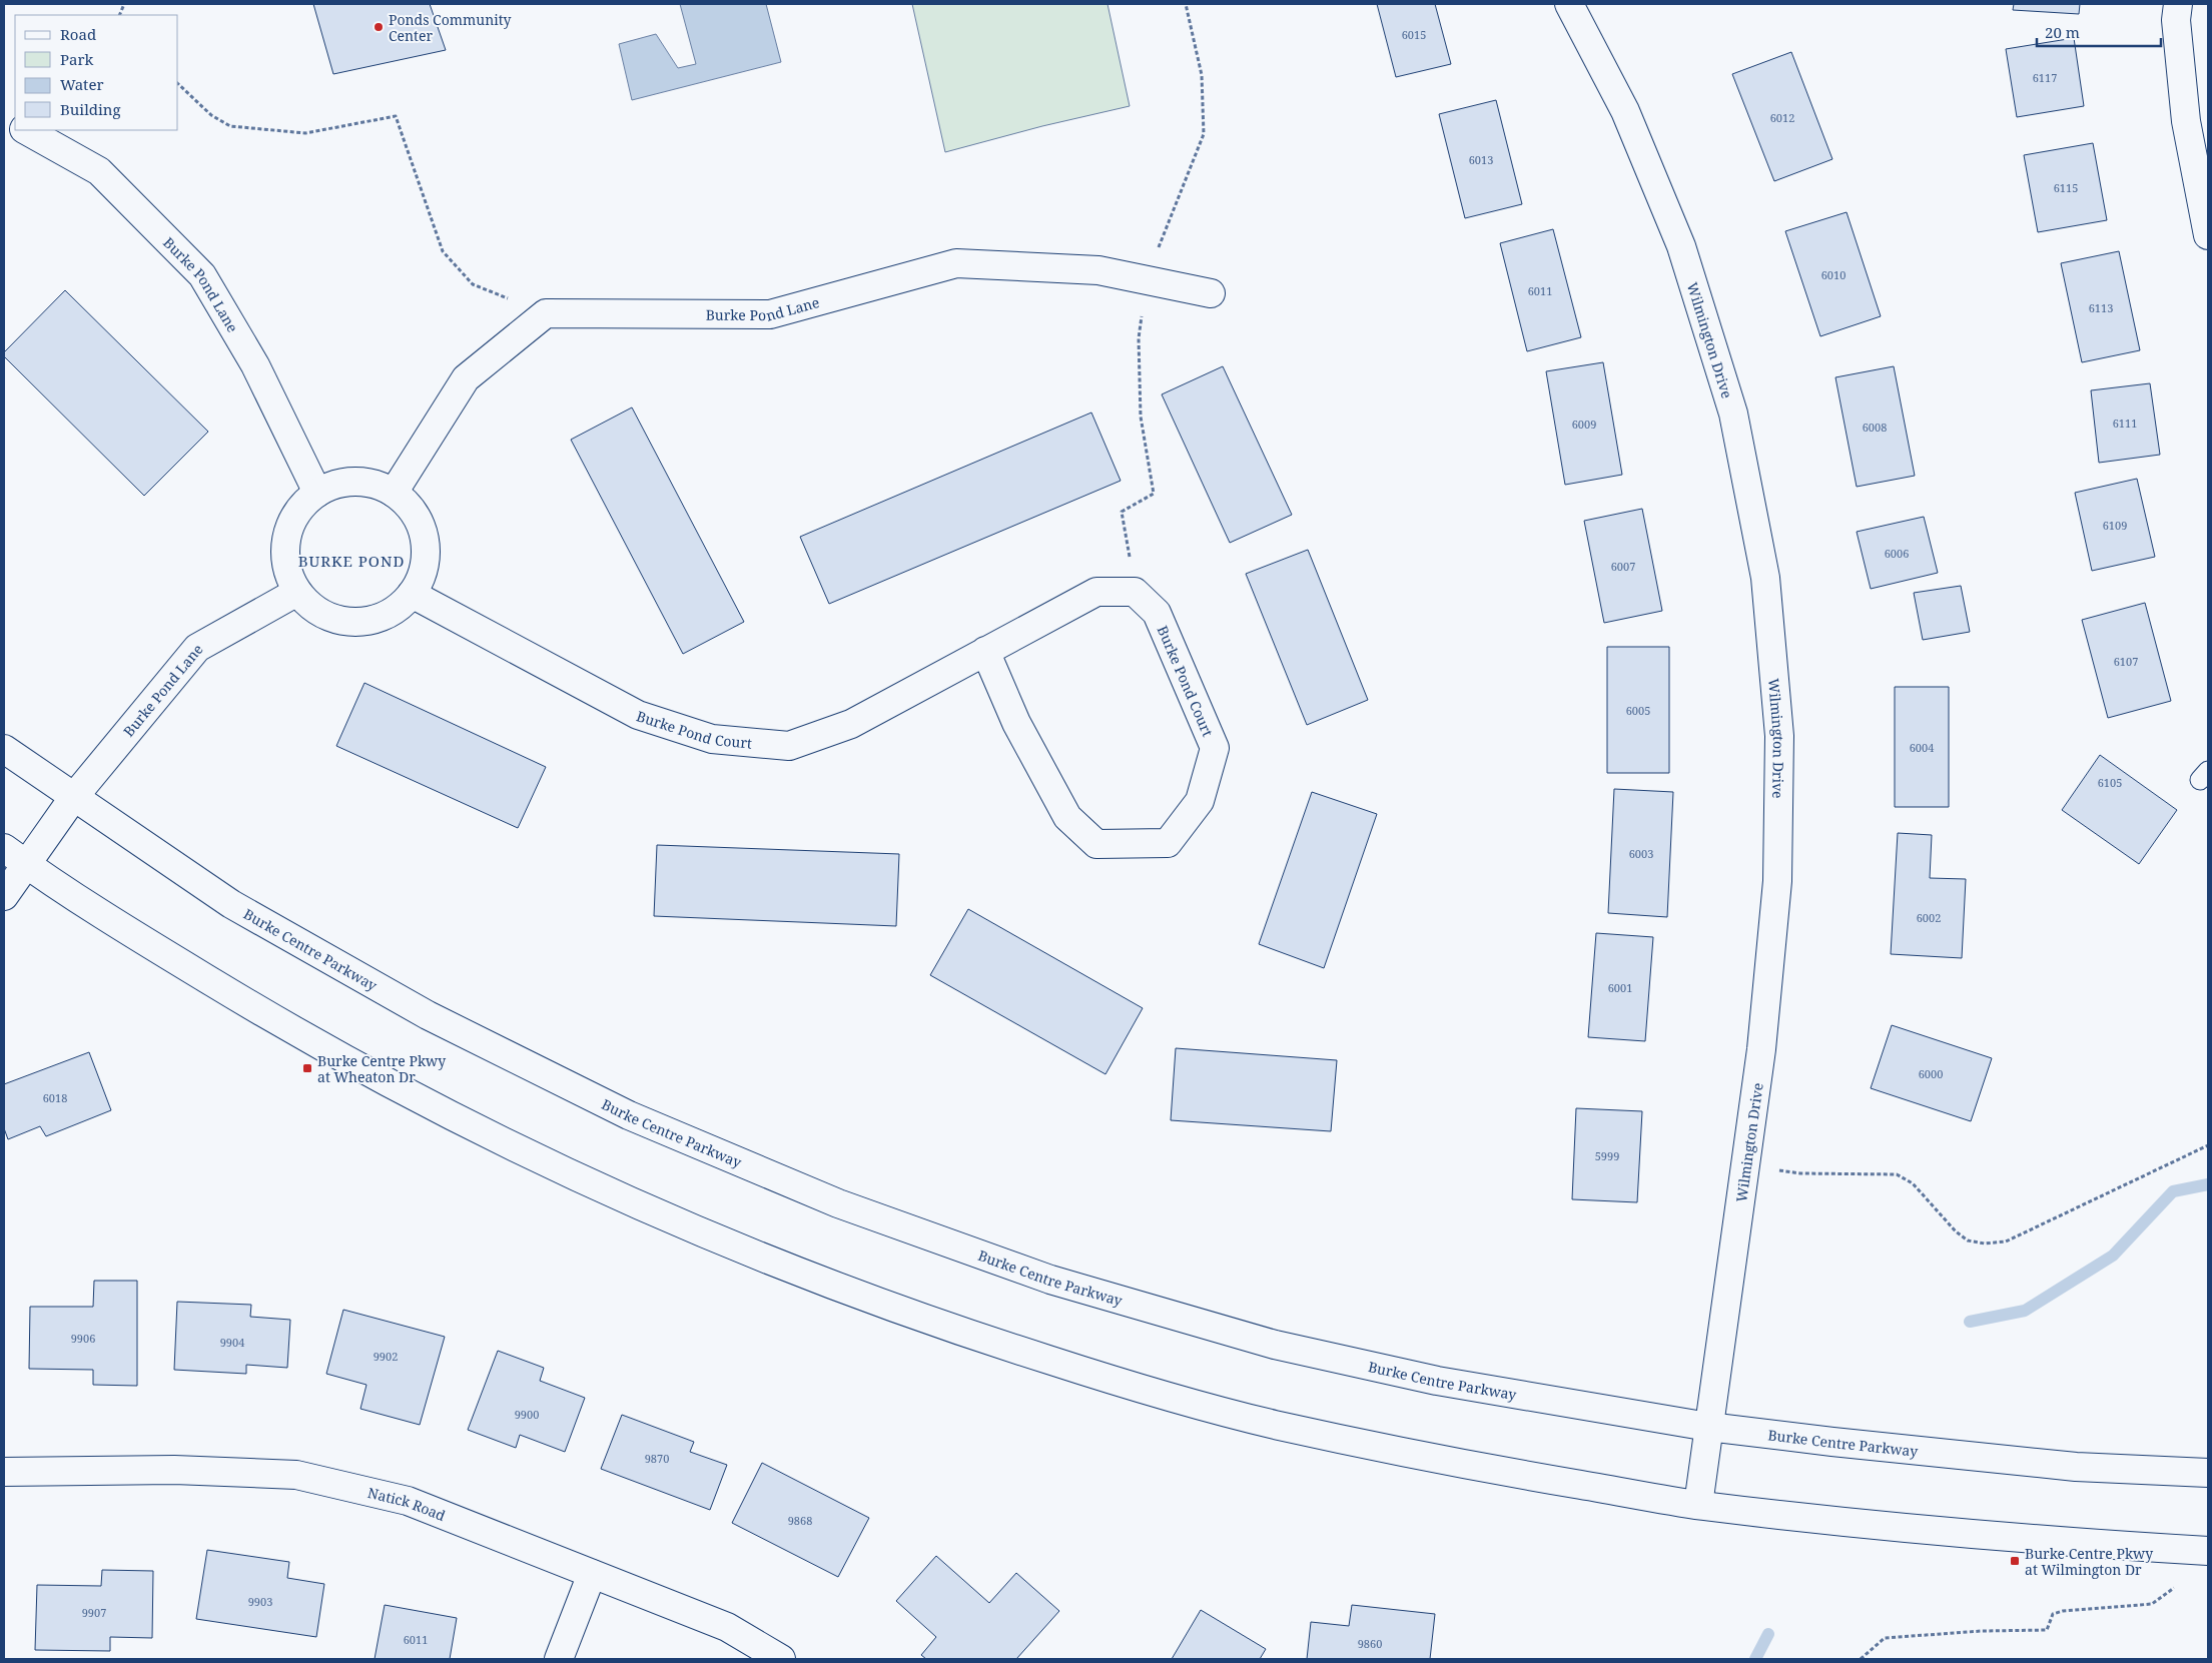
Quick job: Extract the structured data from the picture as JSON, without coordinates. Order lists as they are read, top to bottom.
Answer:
{
  "streets": {
    "street": [
      "Burke Pond Lane",
      "Wilmington Drive",
      "Burke Pond Court",
      "Burke Centre Parkway",
      "Natick Road"
    ]
  },
  "crossings": [
    ["Burke Pond Lane", "Burke Pond Court"],
    ["Burke Pond Lane", "Burke Centre Parkway"],
    ["Wilmington Drive", "Burke Centre Parkway"]
  ],
  "districts": ["BURKE POND"],
  "places": {
    "other": ["Ponds Community Center"],
    "transit": ["Burke Centre Pkwy at Wheaton Dr", "Burke Centre Pkwy at Wilmington Dr"]
  },
  "house_numbers": [
    "6015",
    "6117",
    "6012",
    "6013",
    "6115",
    "6010",
    "6011",
    "6113",
    "6111",
    "6009",
    "6008",
    "6109",
    "6006",
    "6007",
    "6107",
    "6005",
    "6004",
    "6105",
    "6003",
    "6002",
    "6001",
    "6000",
    "6018",
    "5999",
    "9906",
    "9904",
    "9902",
    "9900",
    "9870",
    "9868",
    "9903",
    "9907",
    "6011",
    "9860"
  ],
  "legend": [
    "Road",
    "Park",
    "Water",
    "Building"
  ],
  "scale_bar": "20 m"
}
